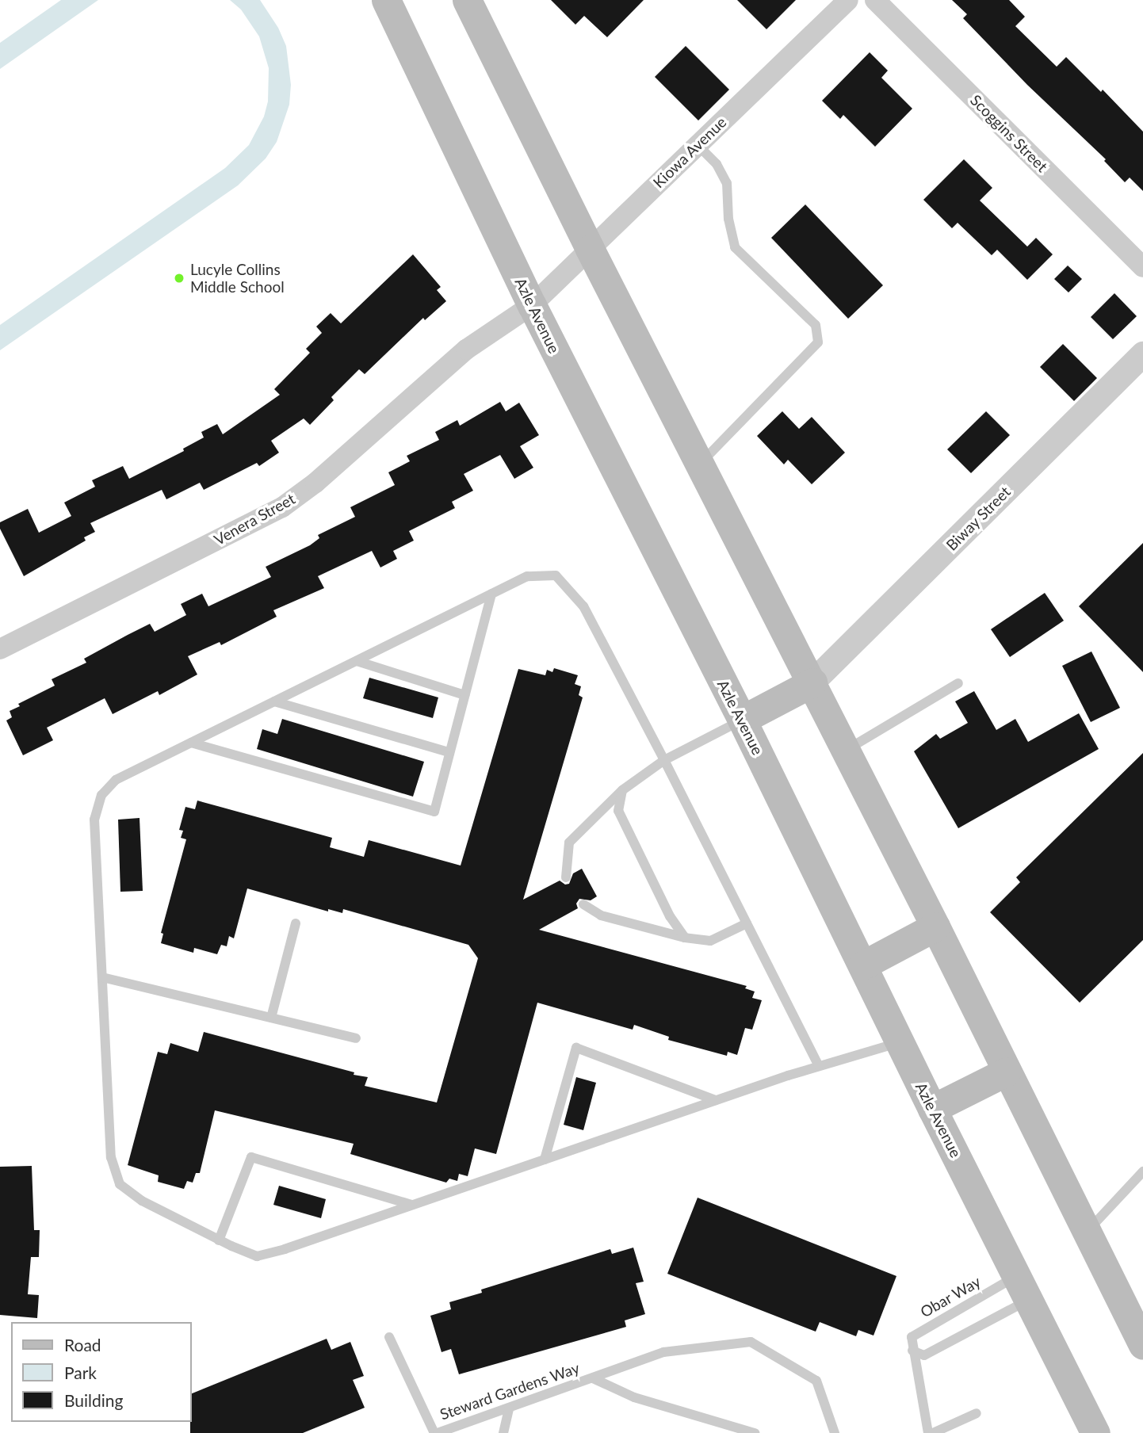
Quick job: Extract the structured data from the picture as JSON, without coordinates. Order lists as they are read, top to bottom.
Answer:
{
  "streets": {
    "main road": ["Azle Avenue"],
    "street": [
      "Scoggins Street",
      "Kiowa Avenue",
      "Biway Street",
      "Venera Street"
    ],
    "lane": ["Obar Way", "Steward Gardens Way"]
  },
  "crossings": [
    ["Kiowa Avenue", "Azle Avenue"],
    ["Kiowa Avenue", "Venera Street"],
    ["Azle Avenue", "Venera Street"],
    ["Azle Avenue", "Obar Way"]
  ],
  "places": ["Lucyle Collins Middle School"],
  "legend": ["Road", "Park", "Building"]
}
